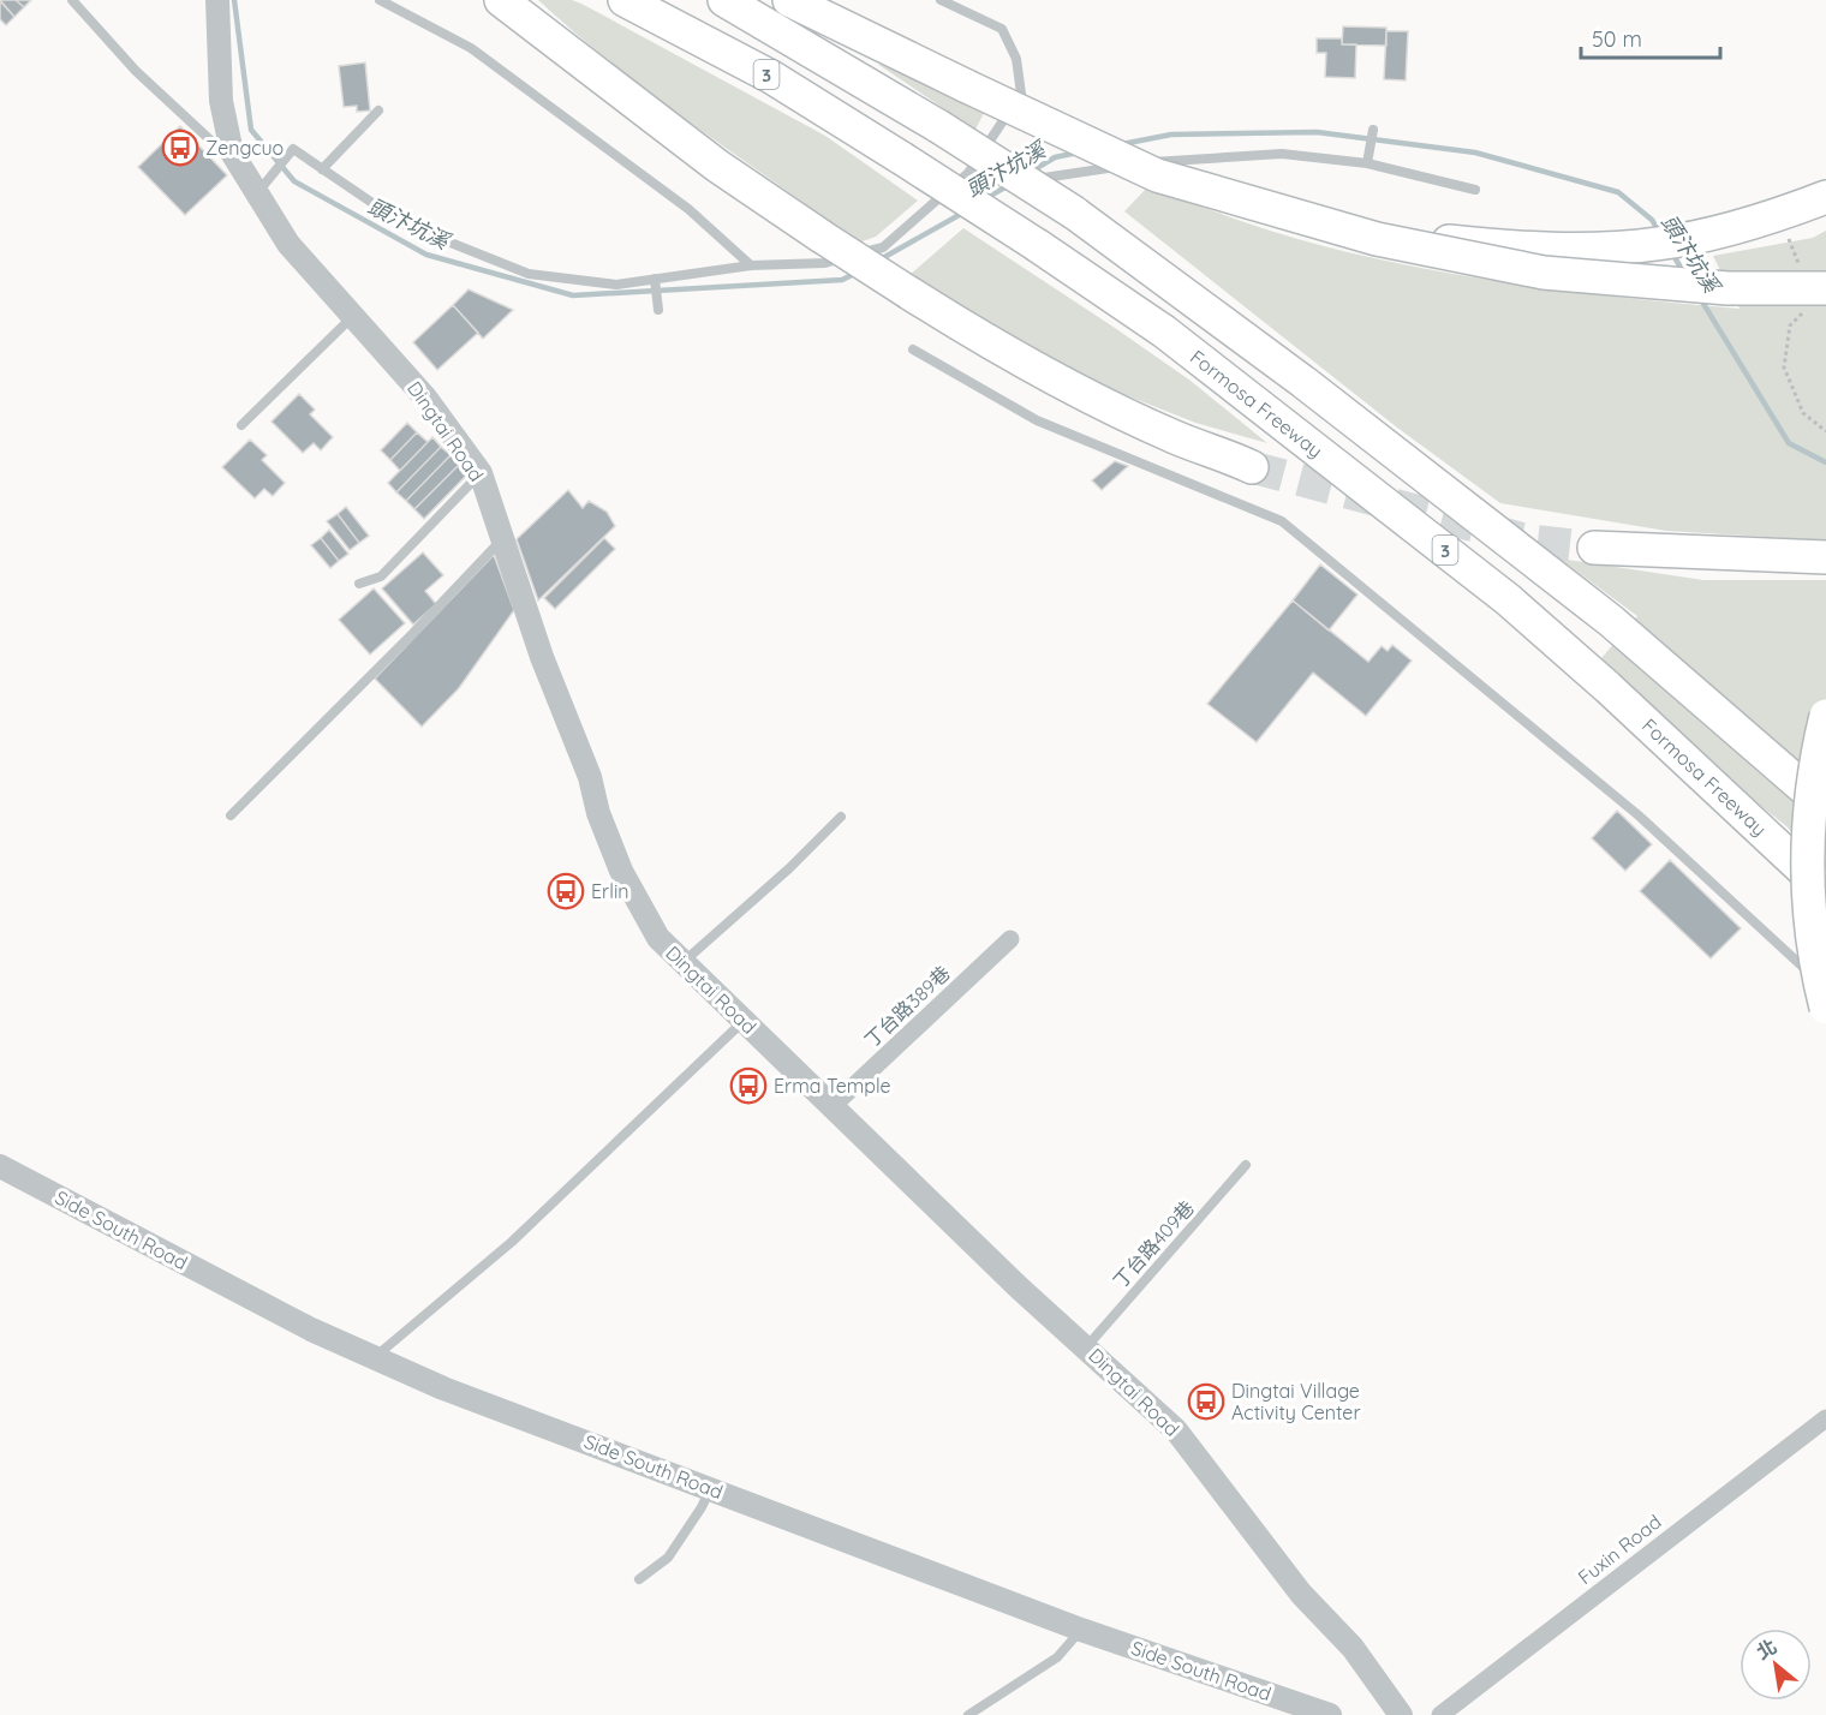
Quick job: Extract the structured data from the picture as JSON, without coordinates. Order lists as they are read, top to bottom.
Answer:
{
  "streets": {
    "highway": ["3", "Formosa Freeway"],
    "street": [
      "Dingtai Road",
      "丁台路389巷",
      "Side South Road",
      "Fuxin Road"
    ],
    "lane": ["丁台路409巷"]
  },
  "crossings": [
    ["Dingtai Road", "丁台路389巷"],
    ["Dingtai Road", "丁台路409巷"]
  ],
  "water": ["頭汴坑溪"],
  "places": {
    "bus stop": [
      "Zengcuo",
      "Erlin",
      "Erma Temple",
      "Dingtai Village Activity Center"
    ]
  },
  "scale_bar": "50 m",
  "north": "top left"
}
